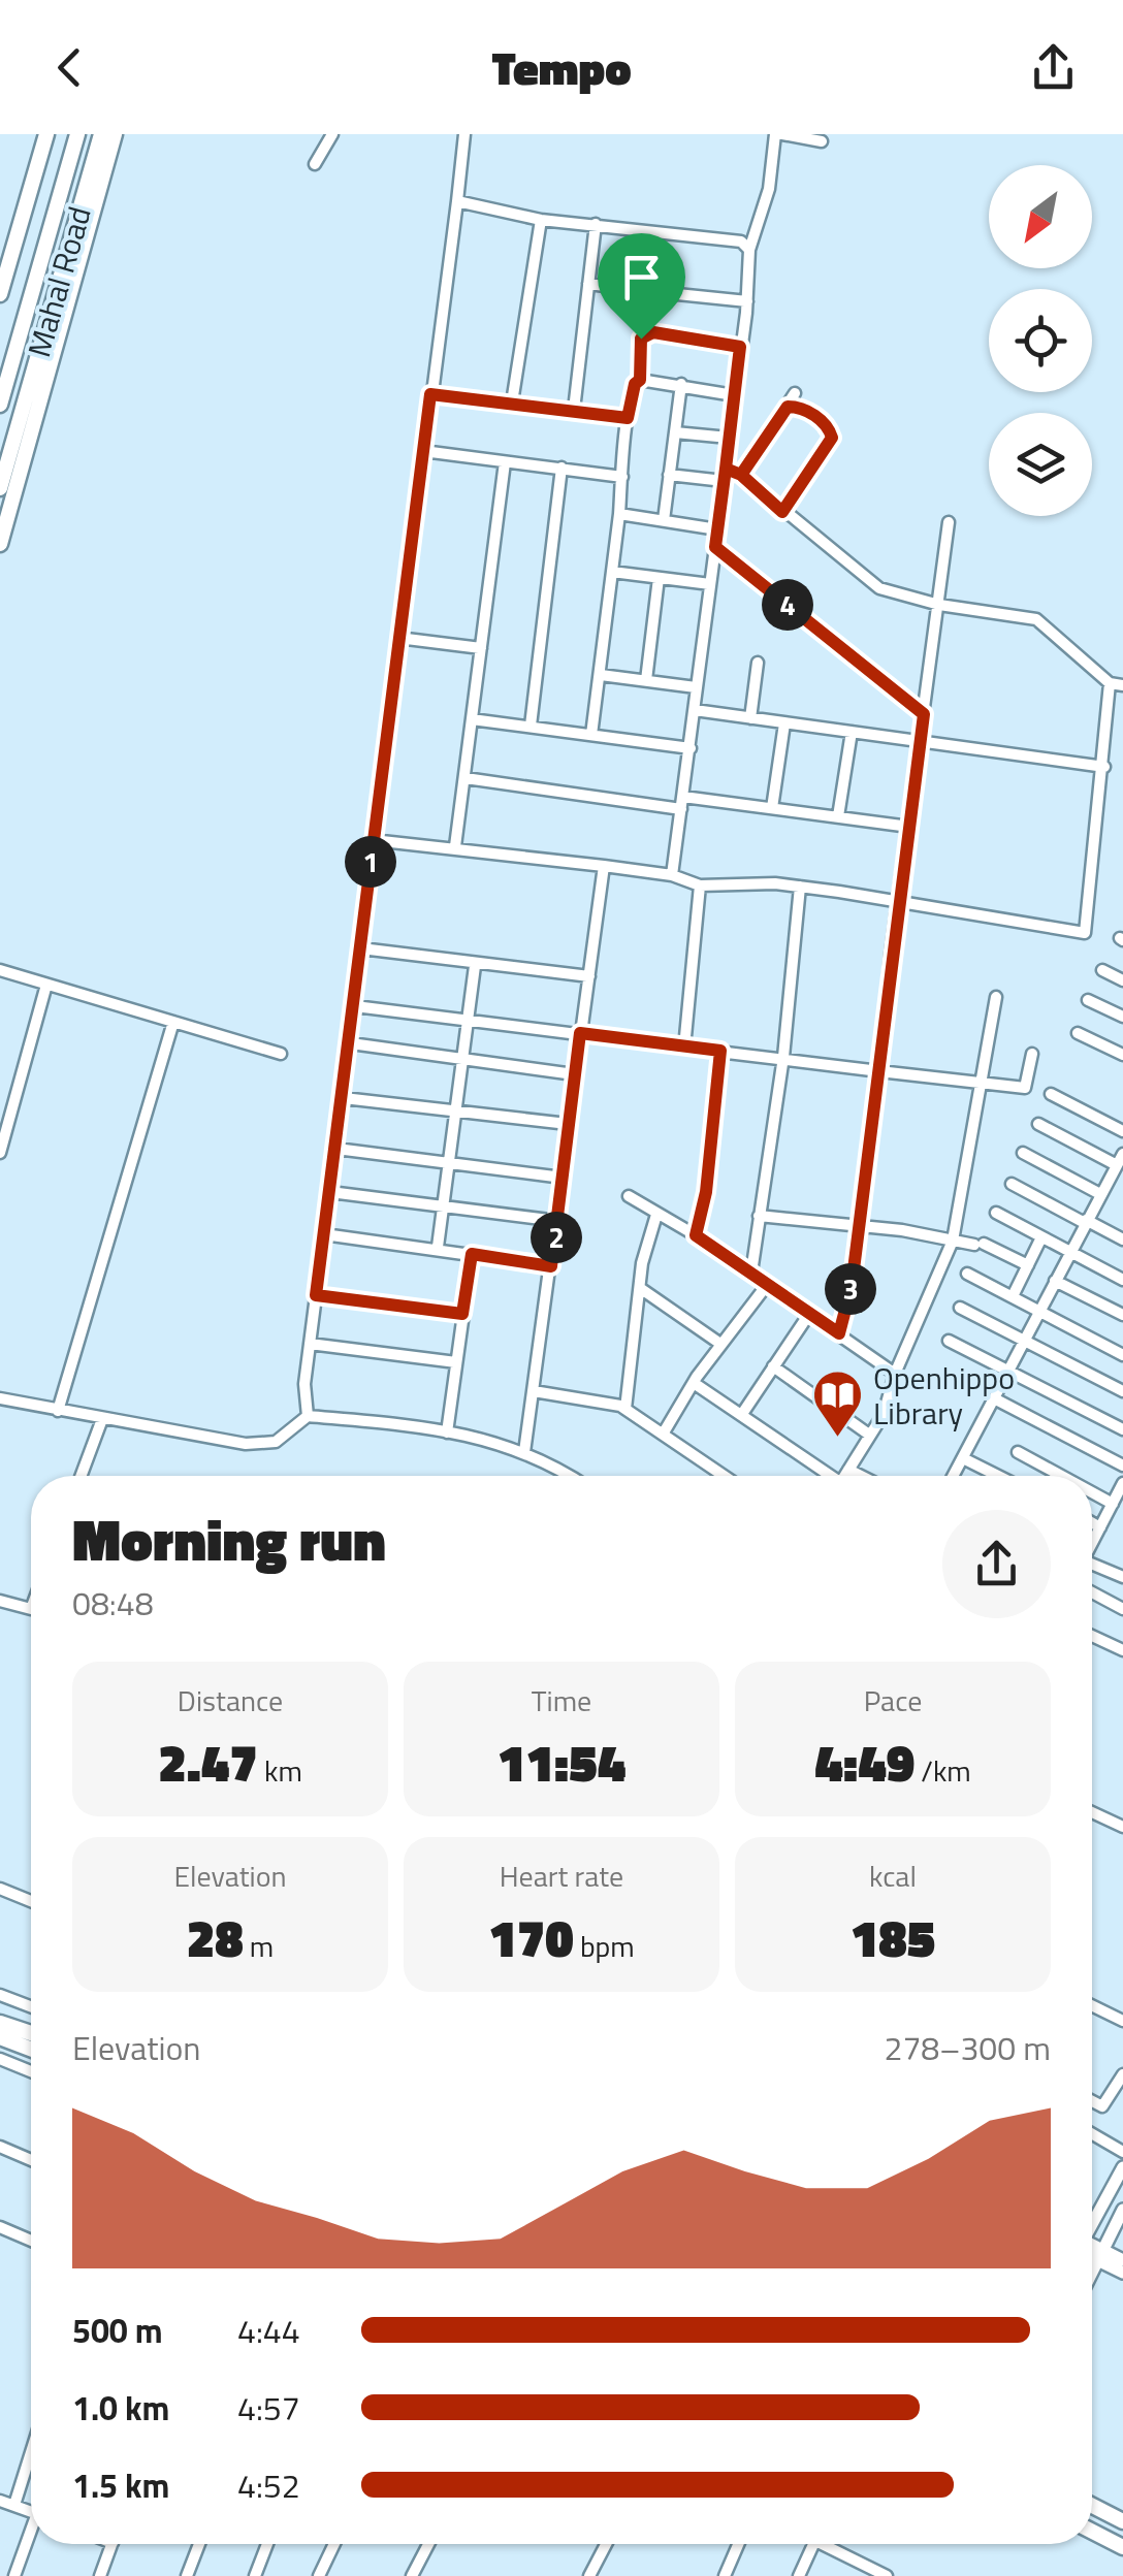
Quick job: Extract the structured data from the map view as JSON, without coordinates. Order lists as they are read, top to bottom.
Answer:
{
  "streets": {
    "main road": ["Mahal Road"]
  },
  "places": {
    "library": ["Openhippo Library"]
  },
  "north": "bottom left",
  "page": {
    "header": "Tempo",
    "pins": [
      "4",
      "1",
      "2",
      "3"
    ],
    "heading": ["Morning run", "08:48"],
    "stats": [
      ["Distance", "2.47 km"],
      ["Time", "11:54"],
      ["Pace", "4:49 /km"],
      ["Elevation", "28 m"],
      ["Heart rate", "170 bpm"],
      ["kcal", "185"]
    ],
    "chart": ["Elevation", "278–300 m"],
    "list": [
      {
        "name": "500 m",
        "note": "4:44"
      },
      {
        "name": "1.0 km",
        "note": "4:57"
      },
      {
        "name": "1.5 km",
        "note": "4:52"
      }
    ]
  }
}
